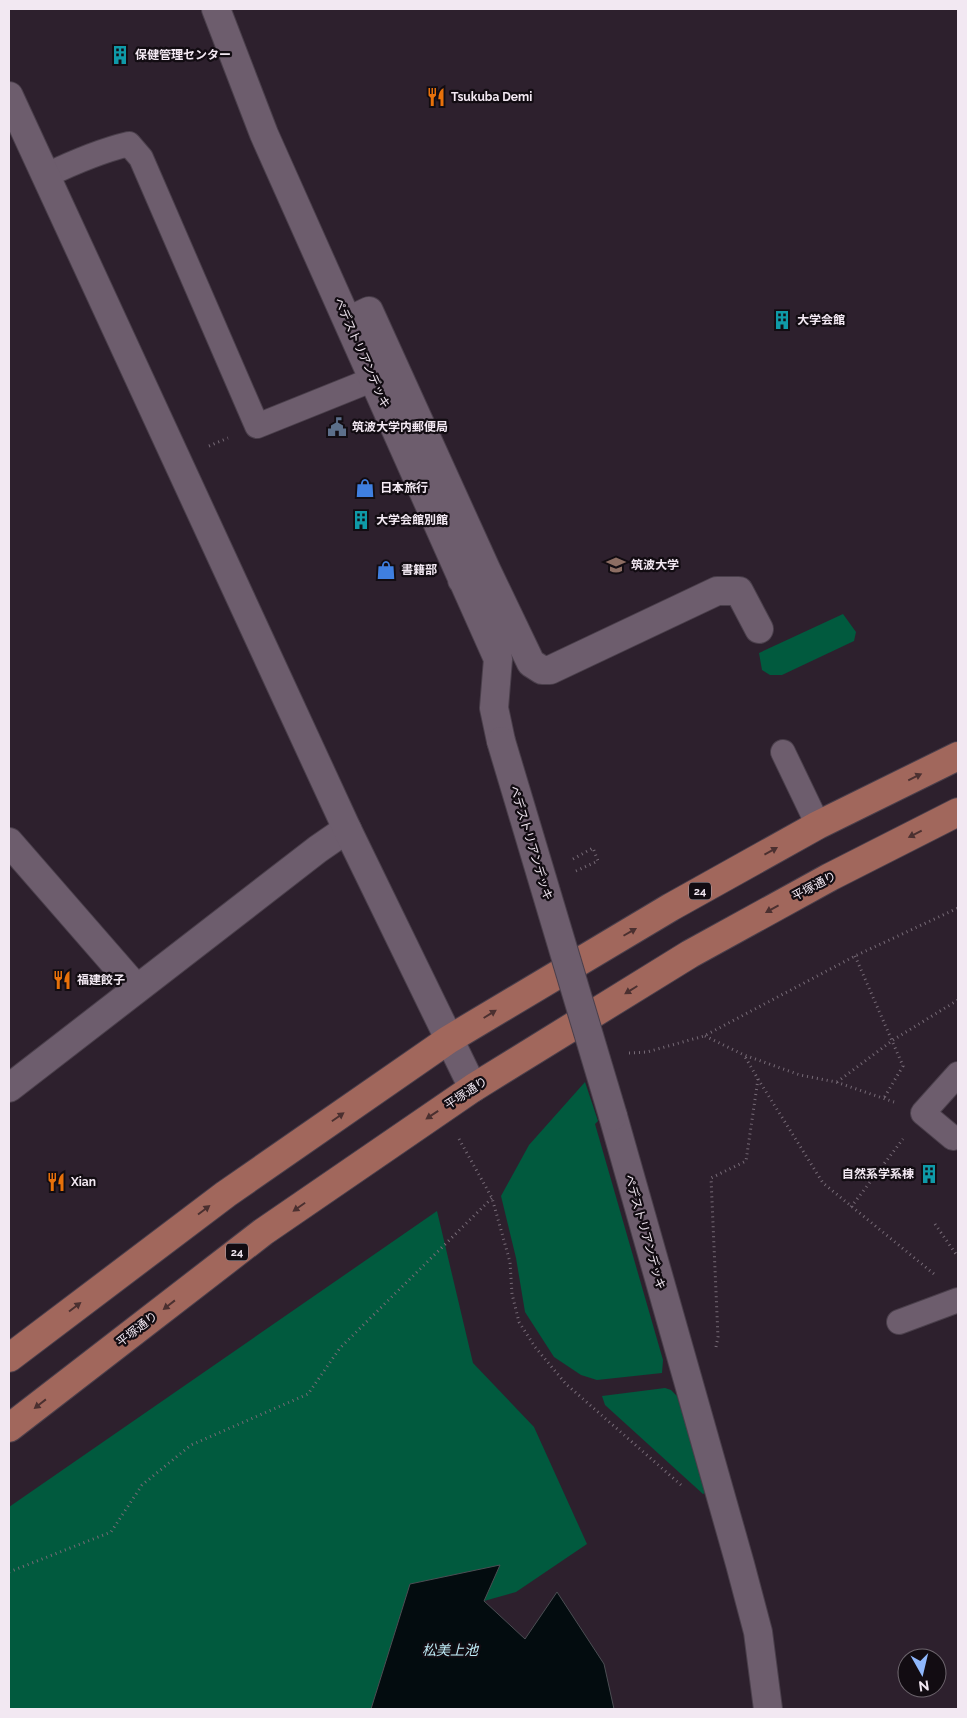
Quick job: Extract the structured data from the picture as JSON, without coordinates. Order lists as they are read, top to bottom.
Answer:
{
  "streets": {
    "main road": ["平塚通り", "24"],
    "street": ["ペデストリアンデッキ"]
  },
  "water": ["松美上池"],
  "places": {
    "building": [
      "保健管理センター",
      "大学会館",
      "大学会館別館",
      "自然系学系棟"
    ],
    "restaurant": ["Tsukuba Demi", "福建餃子", "Xian"],
    "public building": ["筑波大学内郵便局"],
    "shop": ["日本旅行", "書籍部"],
    "school or university": ["筑波大学"]
  },
  "north": "bottom"
}
